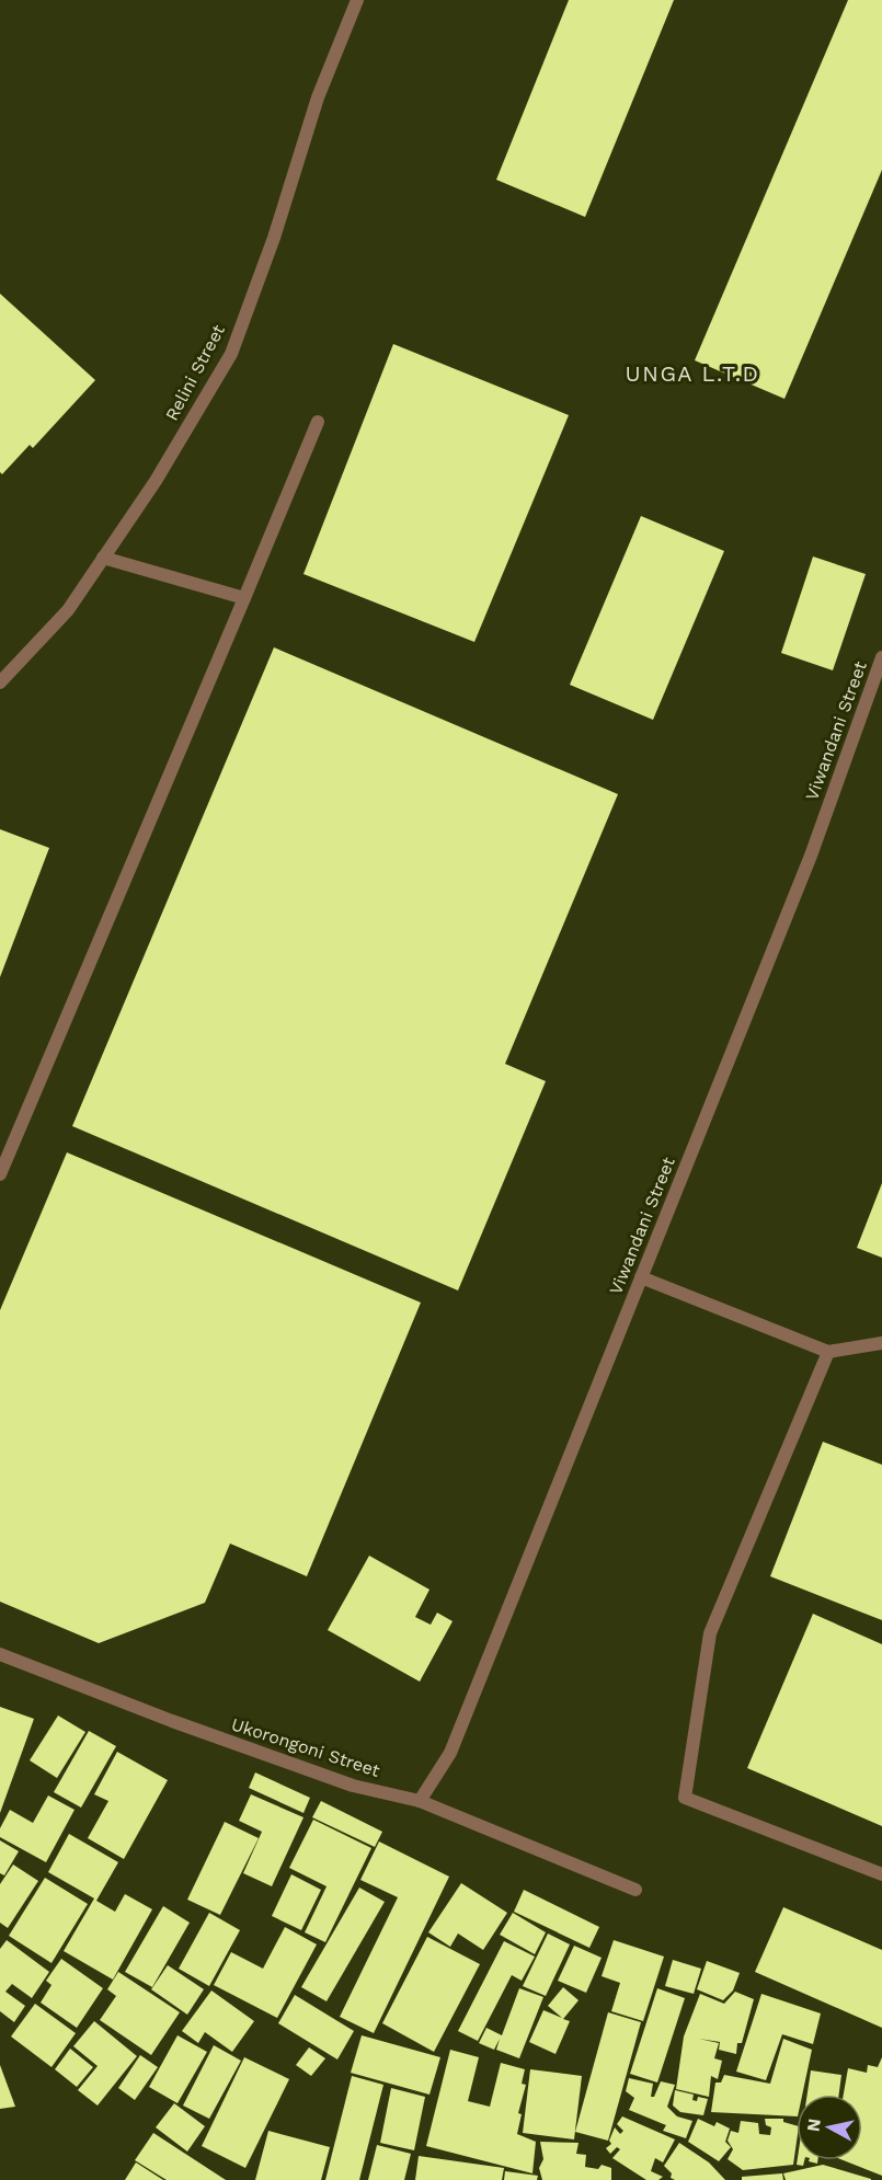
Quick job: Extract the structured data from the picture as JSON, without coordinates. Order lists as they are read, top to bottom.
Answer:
{
  "streets": {
    "street": ["Relini Street", "Viwandani Street", "Ukorongoni Street"]
  },
  "crossings": [
    ["Viwandani Street", "Ukorongoni Street"]
  ],
  "districts": ["UNGA L.T.D"],
  "north": "left"
}
